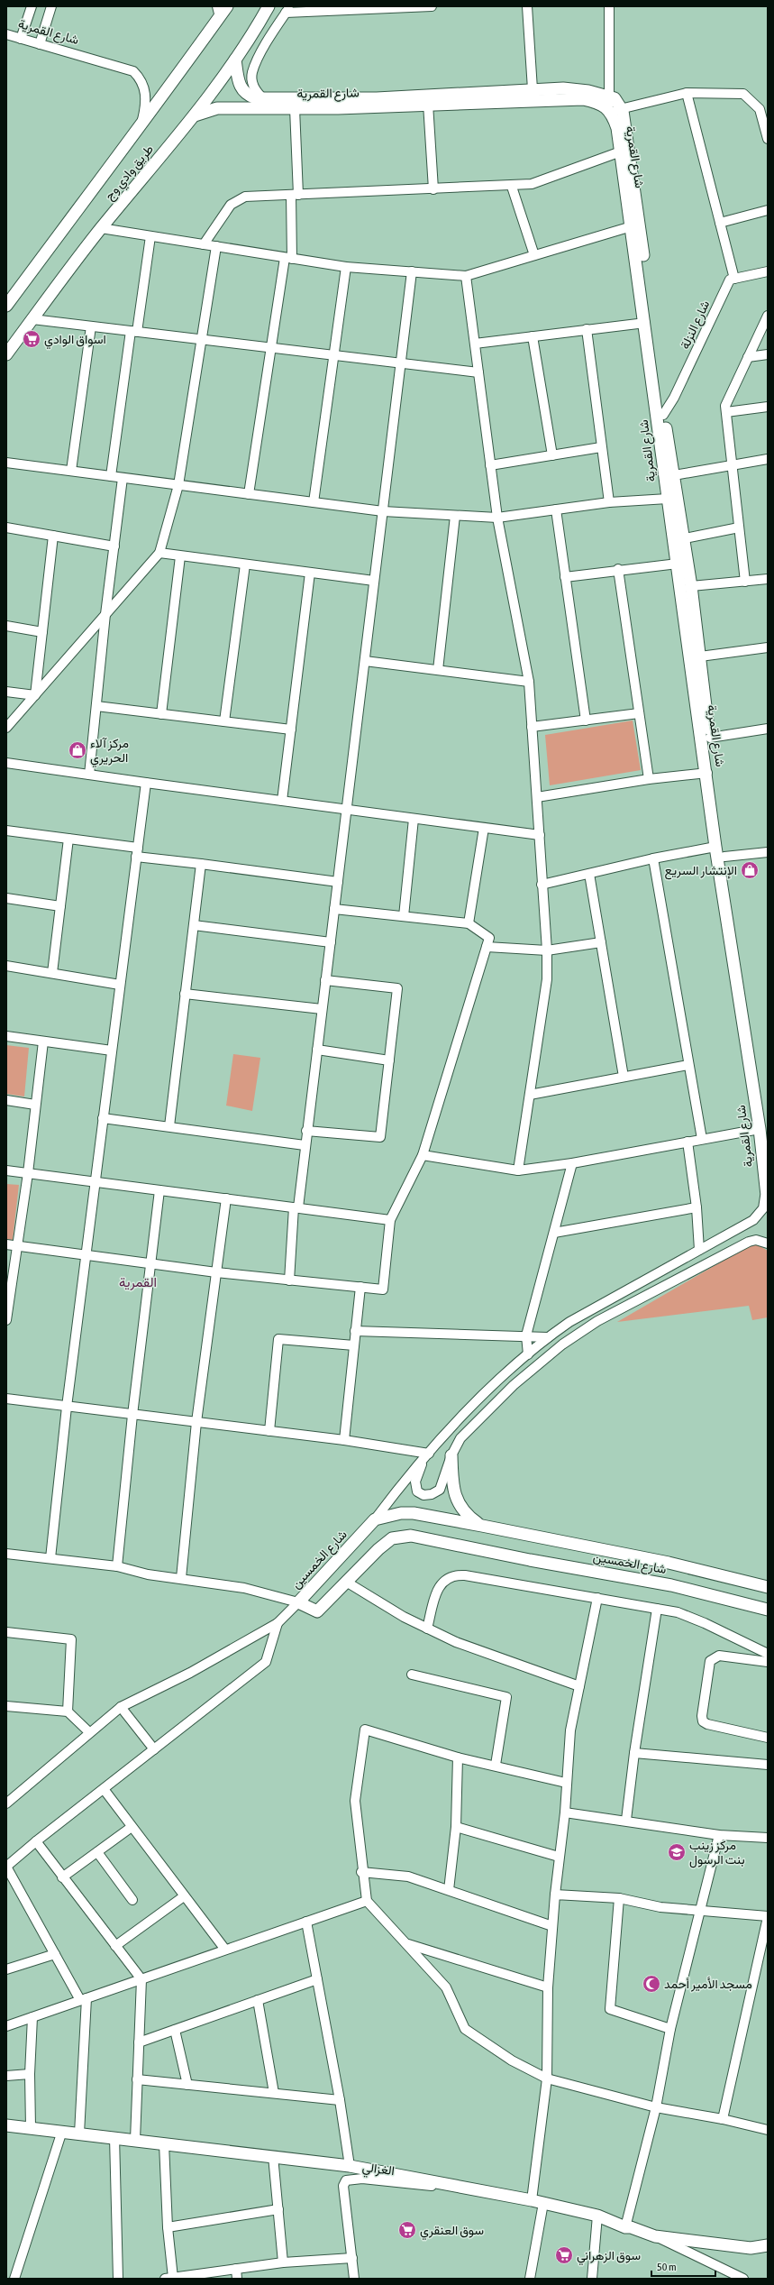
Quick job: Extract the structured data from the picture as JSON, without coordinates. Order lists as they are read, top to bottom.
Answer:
{
  "streets": {
    "street": [
      "شارع القمرية",
      "طريق وادي وج",
      "شارع النزلة",
      "شارع الخمسين",
      "الغزالي"
    ]
  },
  "crossings": [
    ["شارع القمرية", "طريق وادي وج"]
  ],
  "districts": ["القمرية"],
  "places": {
    "supermarket": ["اسواق الوادي", "سوق العنقري", "سوق الزهراني"],
    "shop": ["مركز آلاء الحريري", "الإنتشار السريع"],
    "school or university": ["مركز زينب بنت الرسول"],
    "mosque": ["مسجد الأمير أحمد"]
  },
  "scale_bar": "50 m"
}
